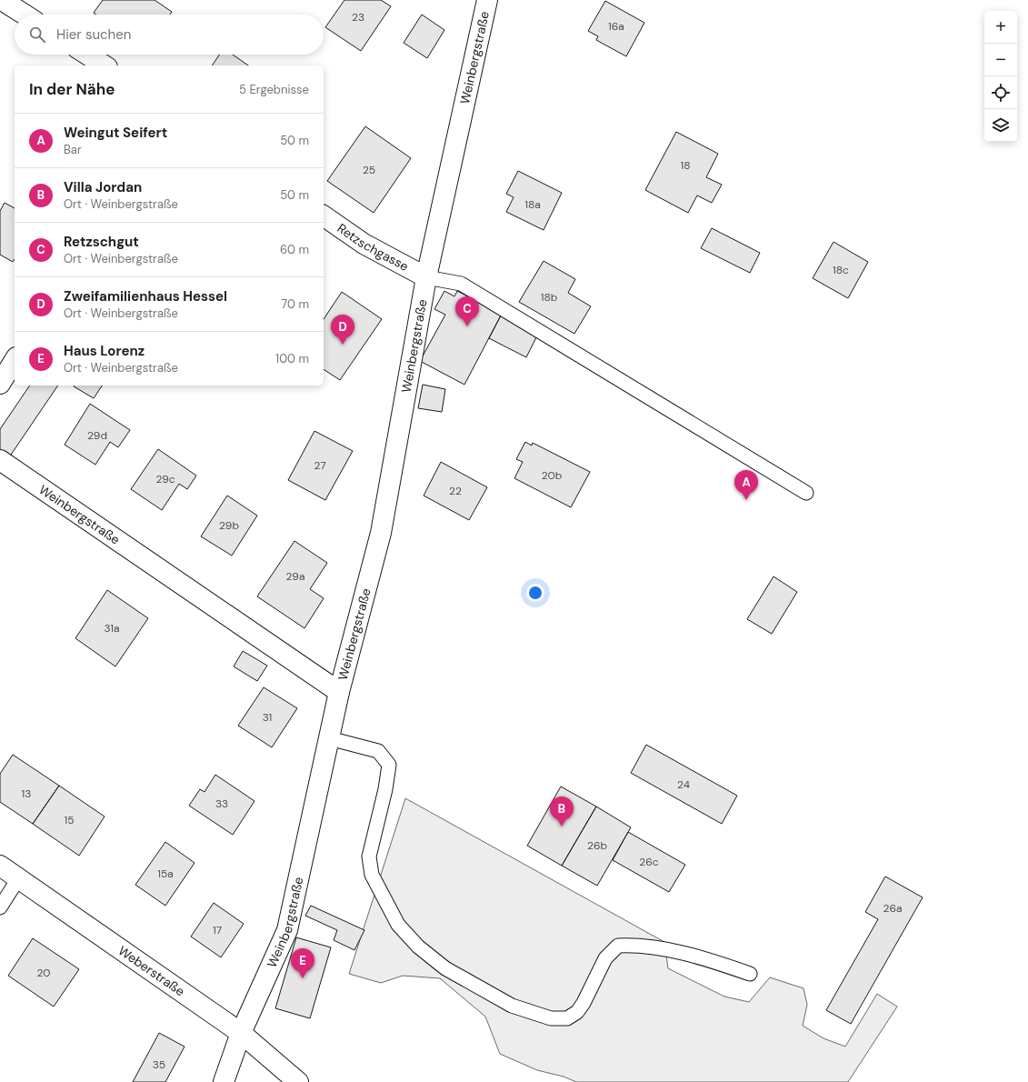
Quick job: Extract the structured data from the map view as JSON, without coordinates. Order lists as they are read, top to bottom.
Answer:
{
  "streets": {
    "street": ["Weinbergstraße", "Retzschgasse", "Weberstraße"]
  },
  "crossings": [
    ["Weinbergstraße", "Retzschgasse"],
    ["Weinbergstraße", "Weberstraße"]
  ],
  "house_numbers": [
    "23",
    "16a",
    "18",
    "25",
    "18a",
    "18c",
    "18b",
    "29d",
    "27",
    "20b",
    "29c",
    "22",
    "29b",
    "29a",
    "31a",
    "31",
    "24",
    "13",
    "33",
    "15",
    "26b",
    "26c",
    "15a",
    "26a",
    "17",
    "20",
    "35"
  ],
  "page": {
    "map_buttons": ["+", "−"],
    "search": "Hier suchen",
    "heading": ["In der Nähe", "5 Ergebnisse"],
    "list": [
      {
        "mark": "A",
        "name": "Weingut Seifert",
        "note": "Bar",
        "value": "50 m"
      },
      {
        "mark": "B",
        "name": "Villa Jordan",
        "note": "Ort · Weinbergstraße",
        "value": "50 m"
      },
      {
        "mark": "C",
        "name": "Retzschgut",
        "note": "Ort · Weinbergstraße",
        "value": "60 m"
      },
      {
        "mark": "D",
        "name": "Zweifamilienhaus Hessel",
        "note": "Ort · Weinbergstraße",
        "value": "70 m"
      },
      {
        "mark": "E",
        "name": "Haus Lorenz",
        "note": "Ort · Weinbergstraße",
        "value": "100 m"
      }
    ],
    "pins": [
      "C",
      "D",
      "A",
      "B",
      "E"
    ]
  }
}
